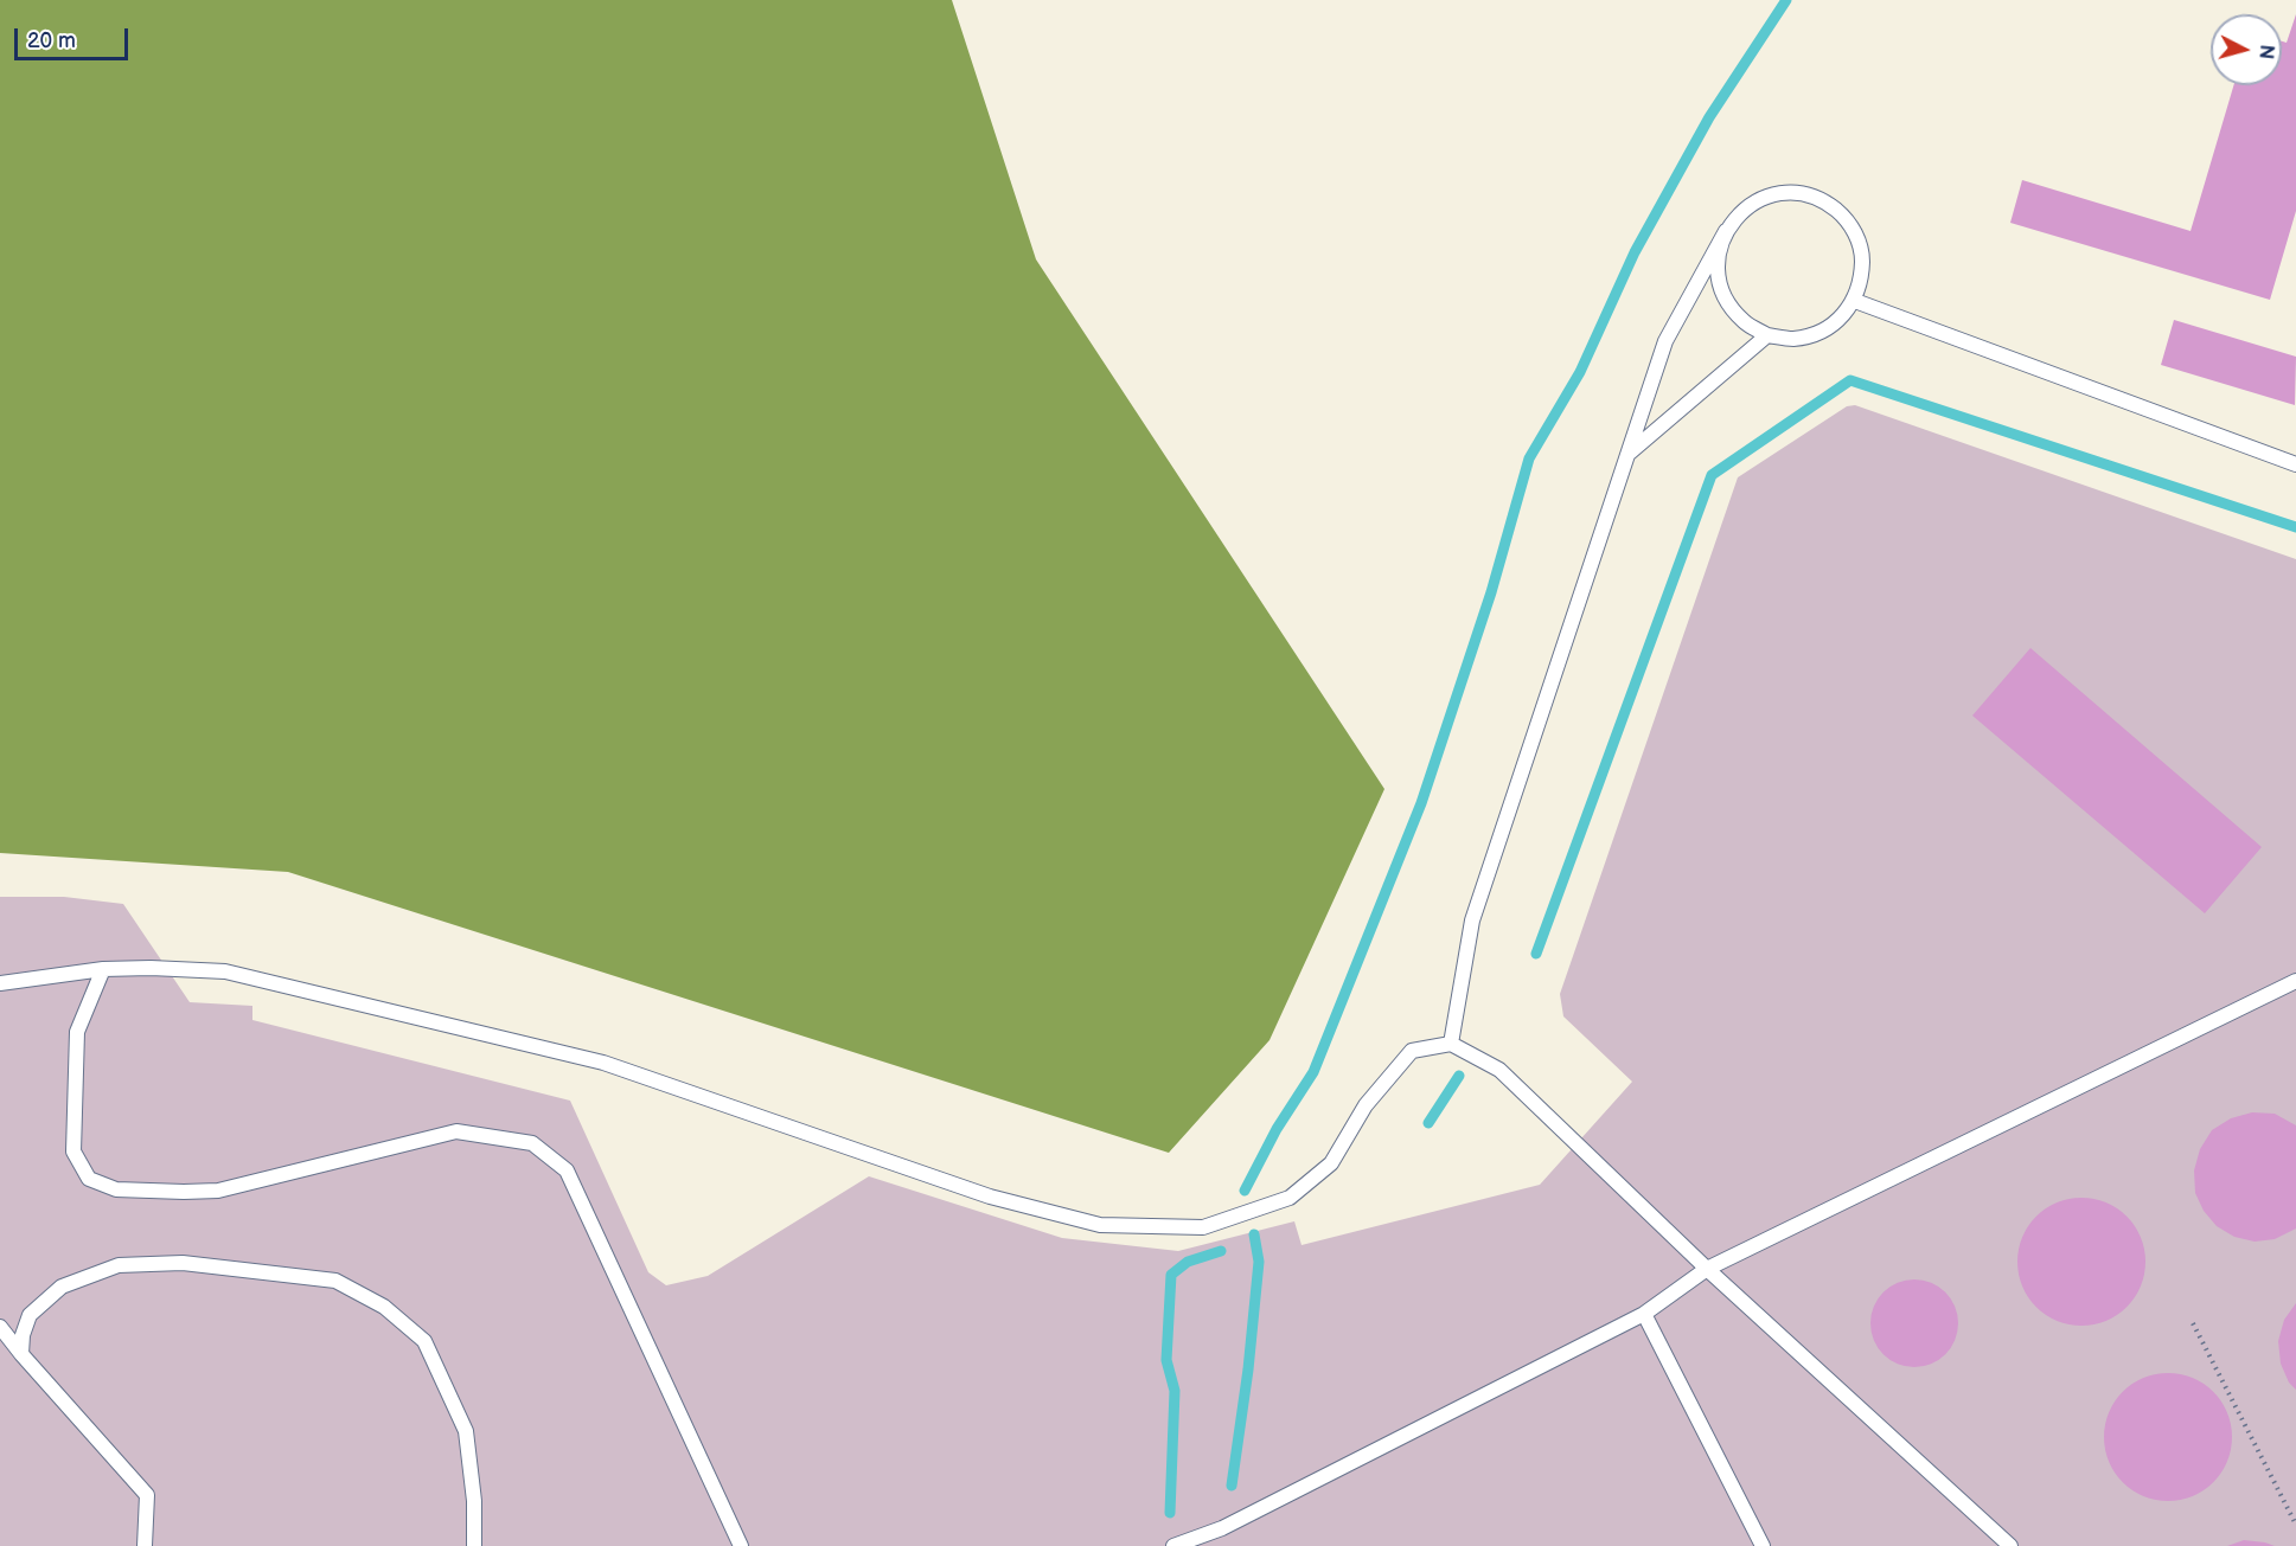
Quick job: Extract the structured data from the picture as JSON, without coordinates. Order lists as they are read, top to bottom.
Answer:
{
  "scale_bar": "20 m",
  "north": "right"
}
